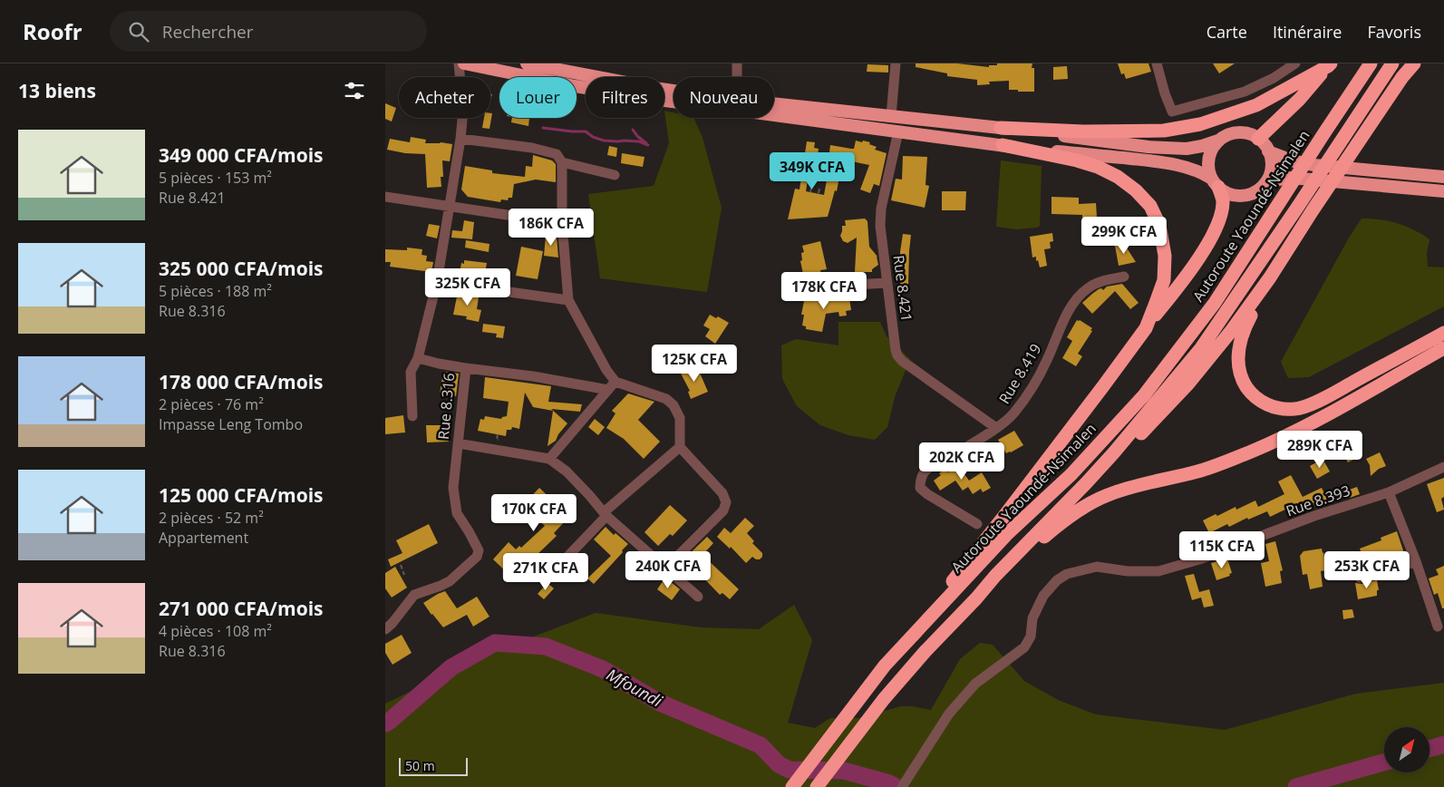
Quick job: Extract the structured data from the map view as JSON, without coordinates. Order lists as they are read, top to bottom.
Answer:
{
  "streets": {
    "highway": ["Autoroute Yaoundé-Nsimalen"],
    "street": [
      "Rue 8.421",
      "Rue 8.419",
      "Rue 8.316",
      "Rue 8.393"
    ]
  },
  "crossings": [
    ["Rue 8.421", "Rue 8.419"]
  ],
  "water": ["Mfoundi"],
  "scale_bar": "50 m",
  "north": "top right",
  "page": {
    "header": "Roofr",
    "search": "Rechercher",
    "nav": ["Carte", "Itinéraire", "Favoris"],
    "heading": "13 biens",
    "chip": [
      "Acheter",
      "Louer",
      "Filtres",
      "Nouveau"
    ],
    "list": [
      {
        "name": "349 000 CFA/mois",
        "note": "5 pièces · 153 m² · Rue 8.421"
      },
      {
        "name": "325 000 CFA/mois",
        "note": "5 pièces · 188 m² · Rue 8.316"
      },
      {
        "name": "178 000 CFA/mois",
        "note": "2 pièces · 76 m² · Impasse Leng Tombo"
      },
      {
        "name": "125 000 CFA/mois",
        "note": "2 pièces · 52 m² · Appartement"
      },
      {
        "name": "271 000 CFA/mois",
        "note": "4 pièces · 108 m² · Rue 8.316"
      }
    ],
    "price": [
      "349K CFA",
      "186K CFA",
      "299K CFA",
      "325K CFA",
      "178K CFA",
      "125K CFA",
      "289K CFA",
      "202K CFA",
      "170K CFA",
      "115K CFA",
      "240K CFA",
      "253K CFA",
      "271K CFA"
    ],
    "scale": "50 m"
  }
}
